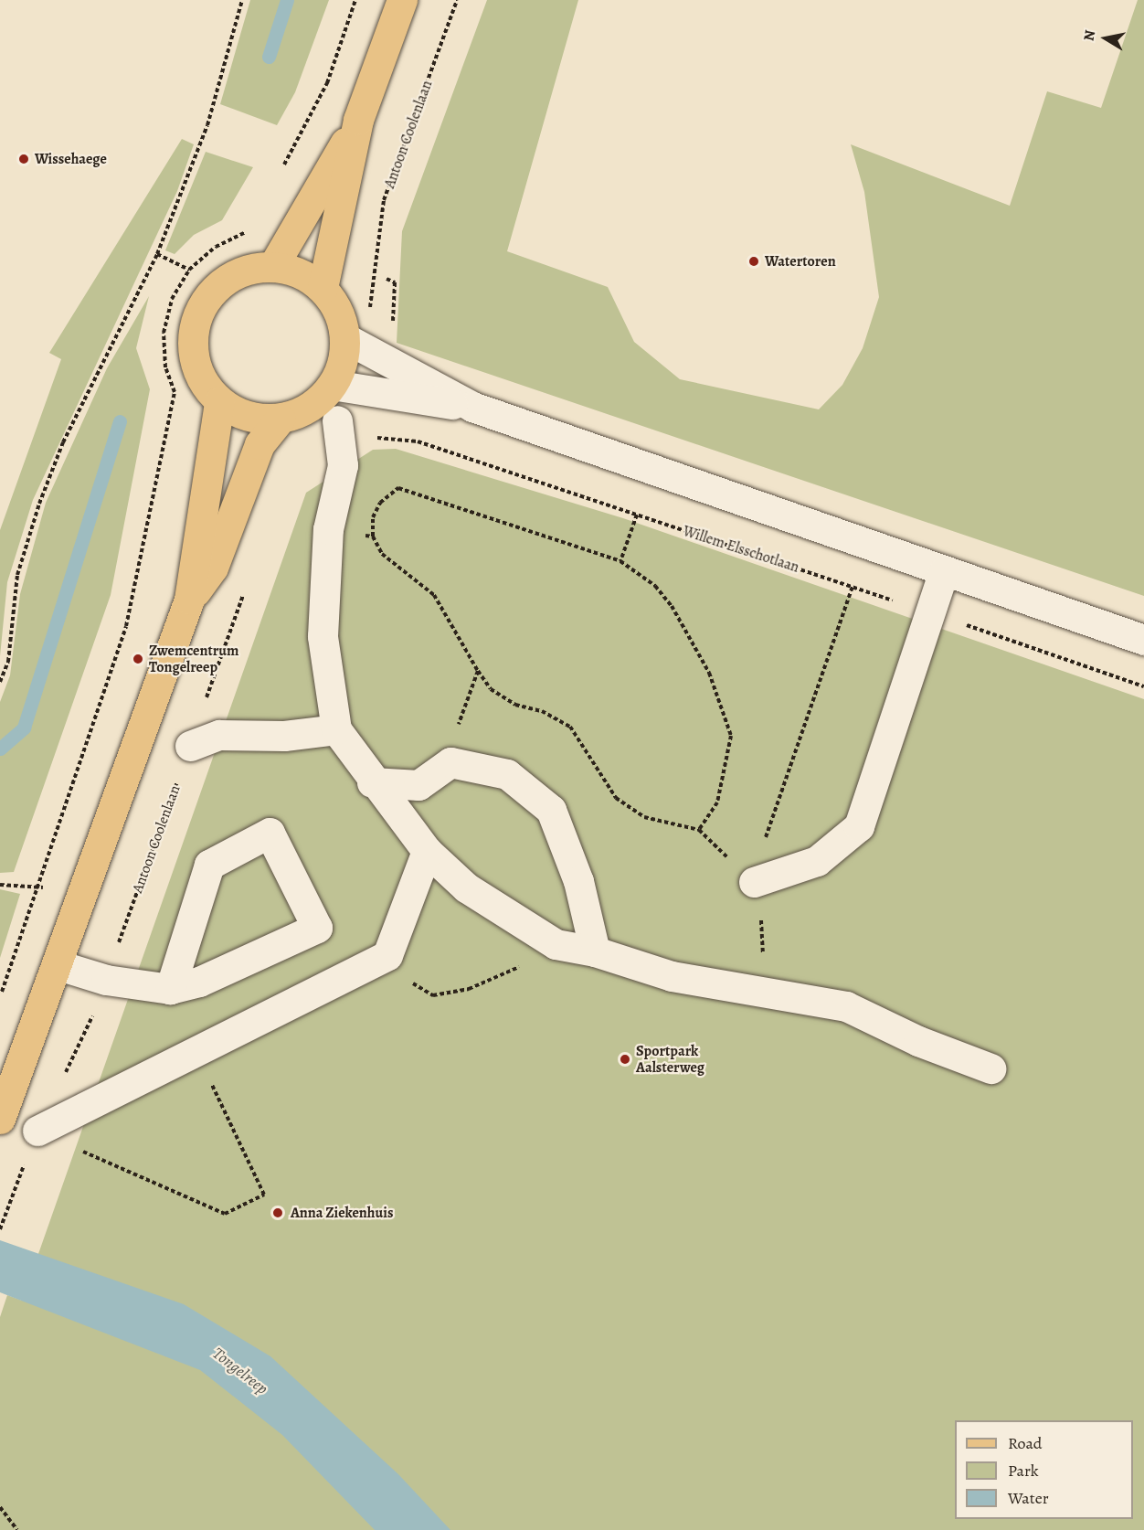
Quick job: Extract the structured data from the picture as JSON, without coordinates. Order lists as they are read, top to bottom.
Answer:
{
  "streets": {
    "path": ["Antoon Coolenlaan", "Willem Elsschotlaan"]
  },
  "water": ["Tongelreep"],
  "places": [
    "Wissehaege",
    "Watertoren",
    "Zwemcentrum Tongelreep",
    "Sportpark Aalsterweg",
    "Anna Ziekenhuis"
  ],
  "legend": ["Road", "Park", "Water"],
  "north": "left"
}
